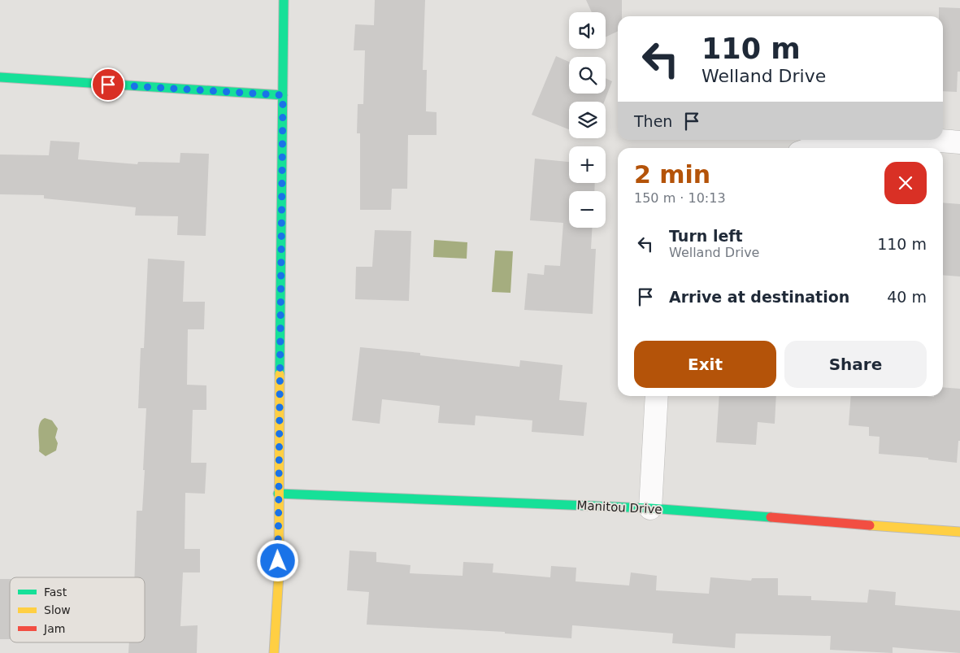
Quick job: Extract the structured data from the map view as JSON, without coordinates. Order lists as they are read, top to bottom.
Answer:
{
  "streets": {
    "street": ["Manitou Drive"]
  },
  "legend": ["Fast", "Slow", "Jam"],
  "page": {
    "map_buttons": ["+", "−"],
    "turn": ["110 m", "Welland Drive"],
    "then": "Then",
    "heading": ["2 min", "150 m · 10:13"],
    "list": [
      {
        "name": "Turn left",
        "note": "Welland Drive",
        "value": "110 m"
      },
      {
        "name": "Arrive at destination",
        "value": "40 m"
      }
    ],
    "buttons": ["Exit", "Share"]
  }
}
